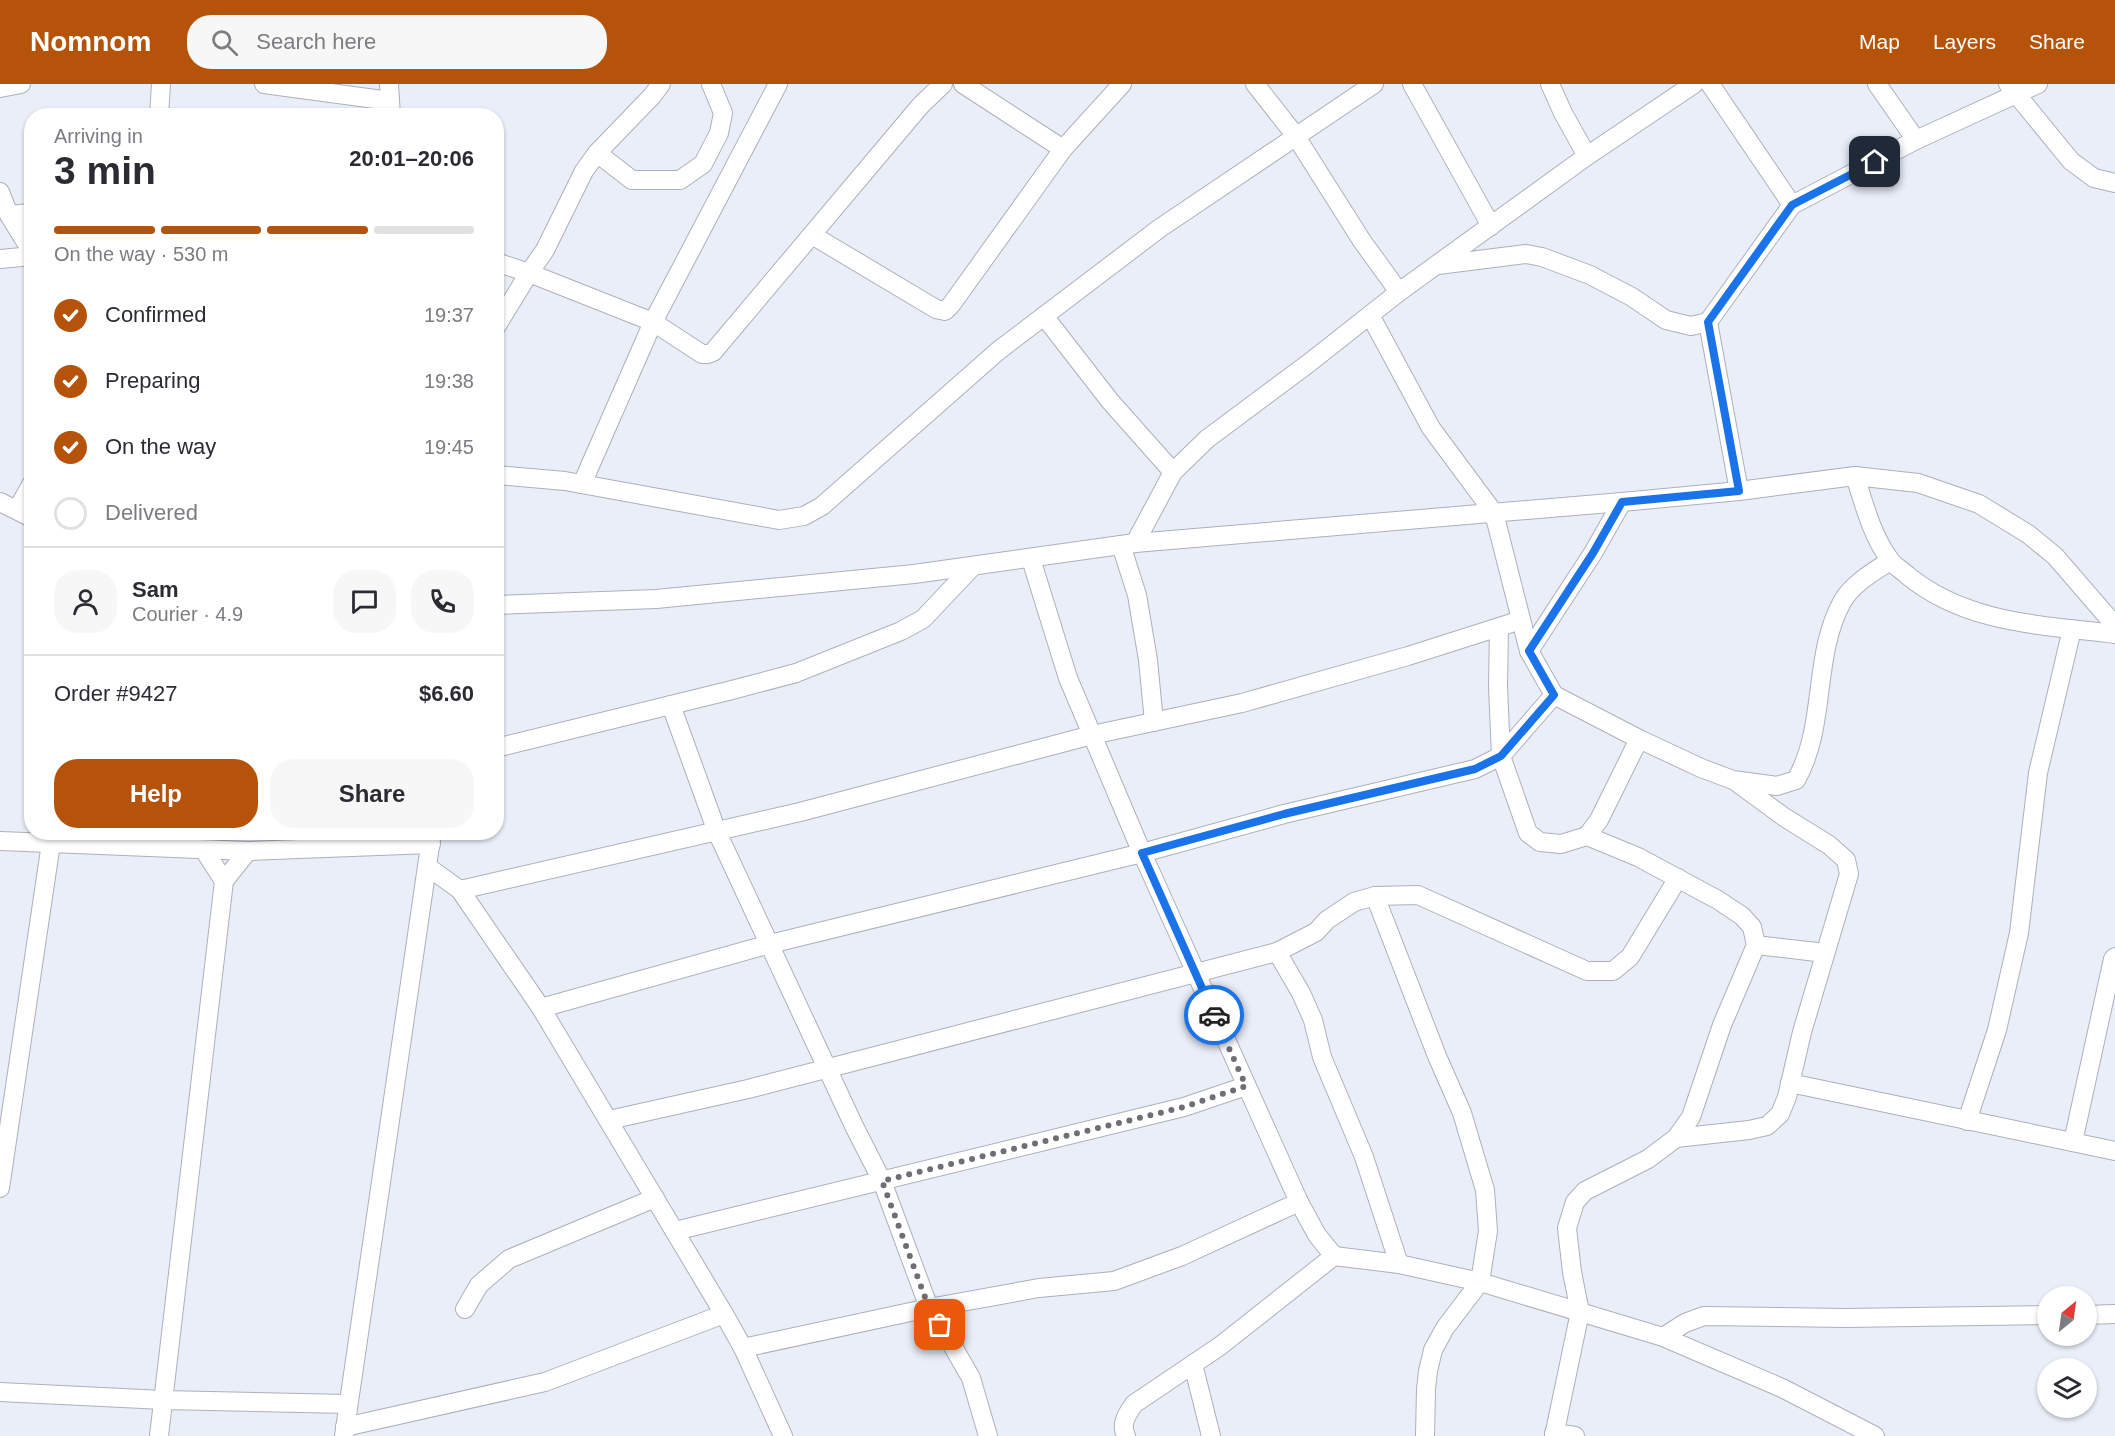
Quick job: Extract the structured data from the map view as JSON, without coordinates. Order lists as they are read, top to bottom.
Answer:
{
  "north": "top right",
  "page": {
    "header": "Nomnom",
    "search": "Search here",
    "nav": ["Map", "Layers", "Share"],
    "heading": ["3 min", "Arriving in", "20:01–20:06"],
    "panel": [
      "Sam",
      "Courier · 4.9",
      "Order #9427",
      "$6.60"
    ],
    "bar": "On the way · 530 m",
    "list": [
      ["Confirmed", "19:37"],
      ["Preparing", "19:38"],
      ["On the way", "19:45"],
      "Delivered"
    ],
    "buttons": ["Help", "Share"]
  }
}
